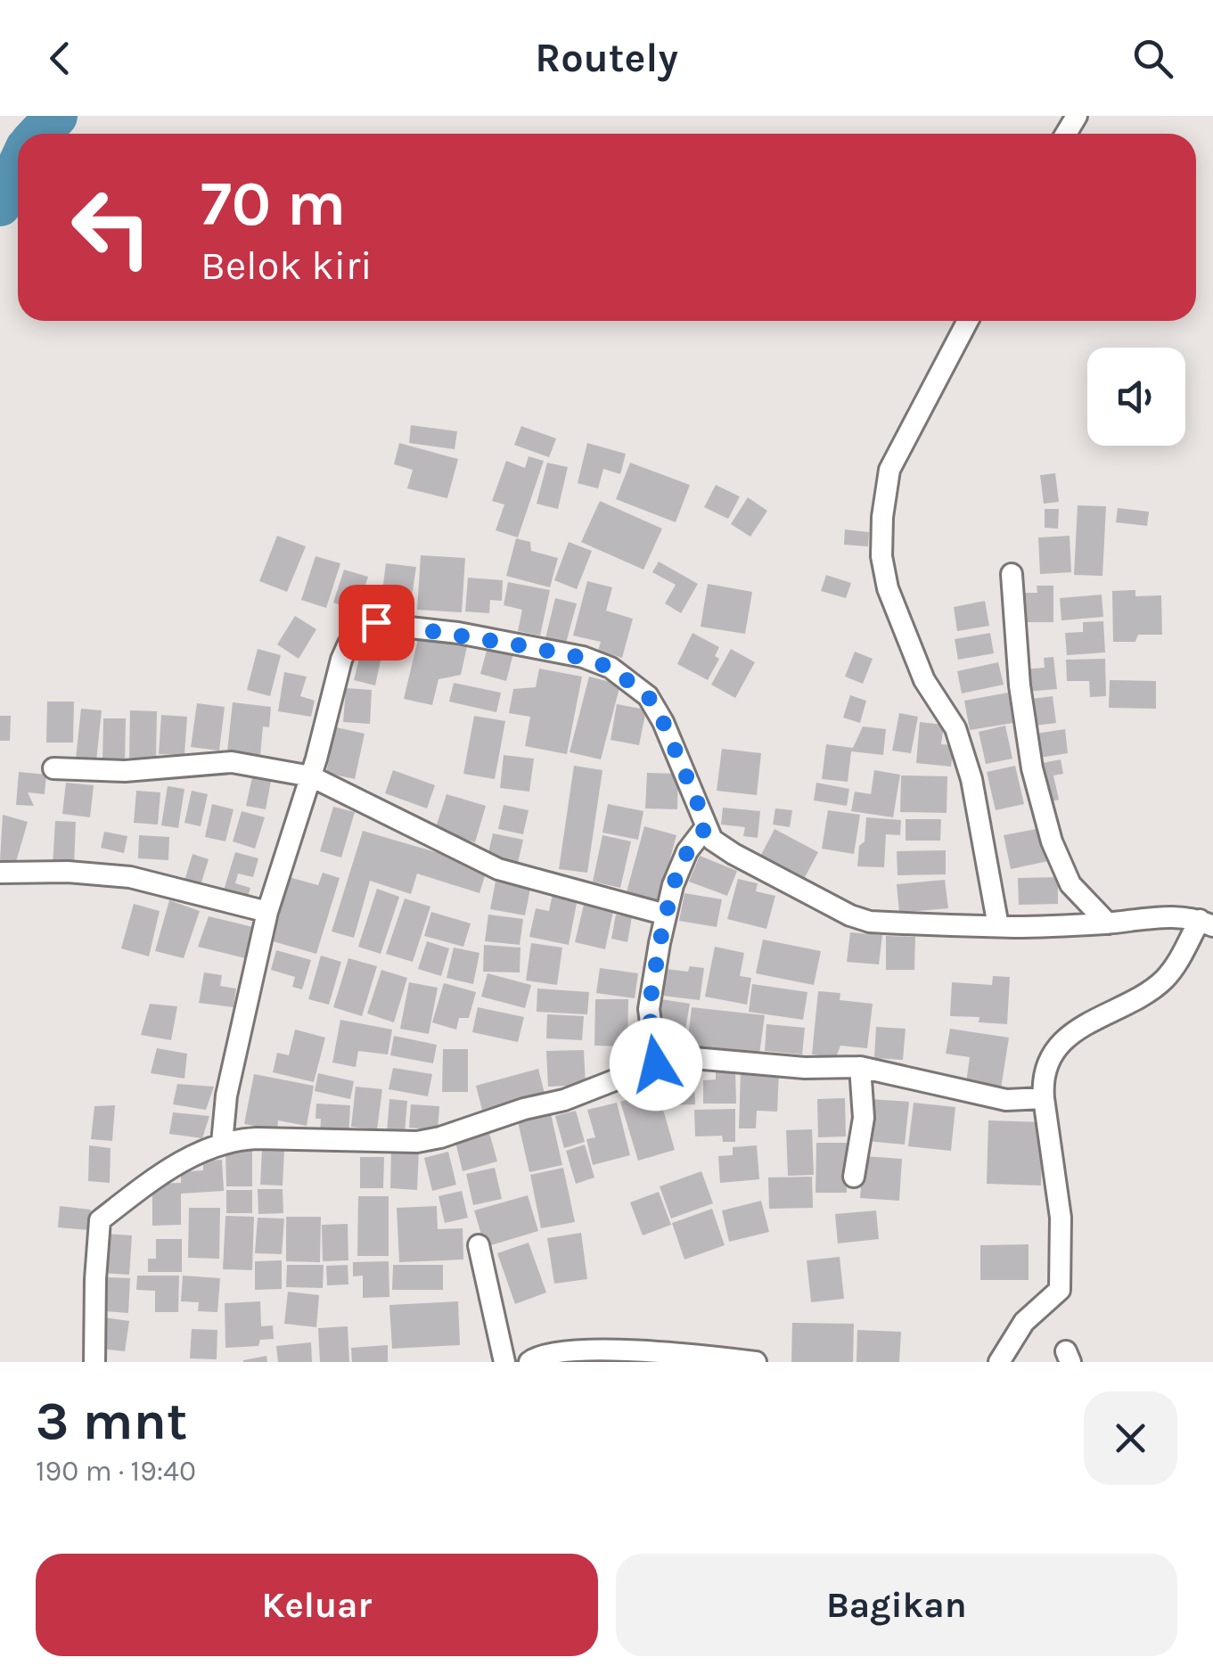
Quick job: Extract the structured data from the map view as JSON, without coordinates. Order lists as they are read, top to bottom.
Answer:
{
  "page": {
    "header": "Routely",
    "turn": ["70 m", "Belok kiri"],
    "heading": ["3 mnt", "190 m · 19:40"],
    "buttons": ["Keluar", "Bagikan"]
  }
}
